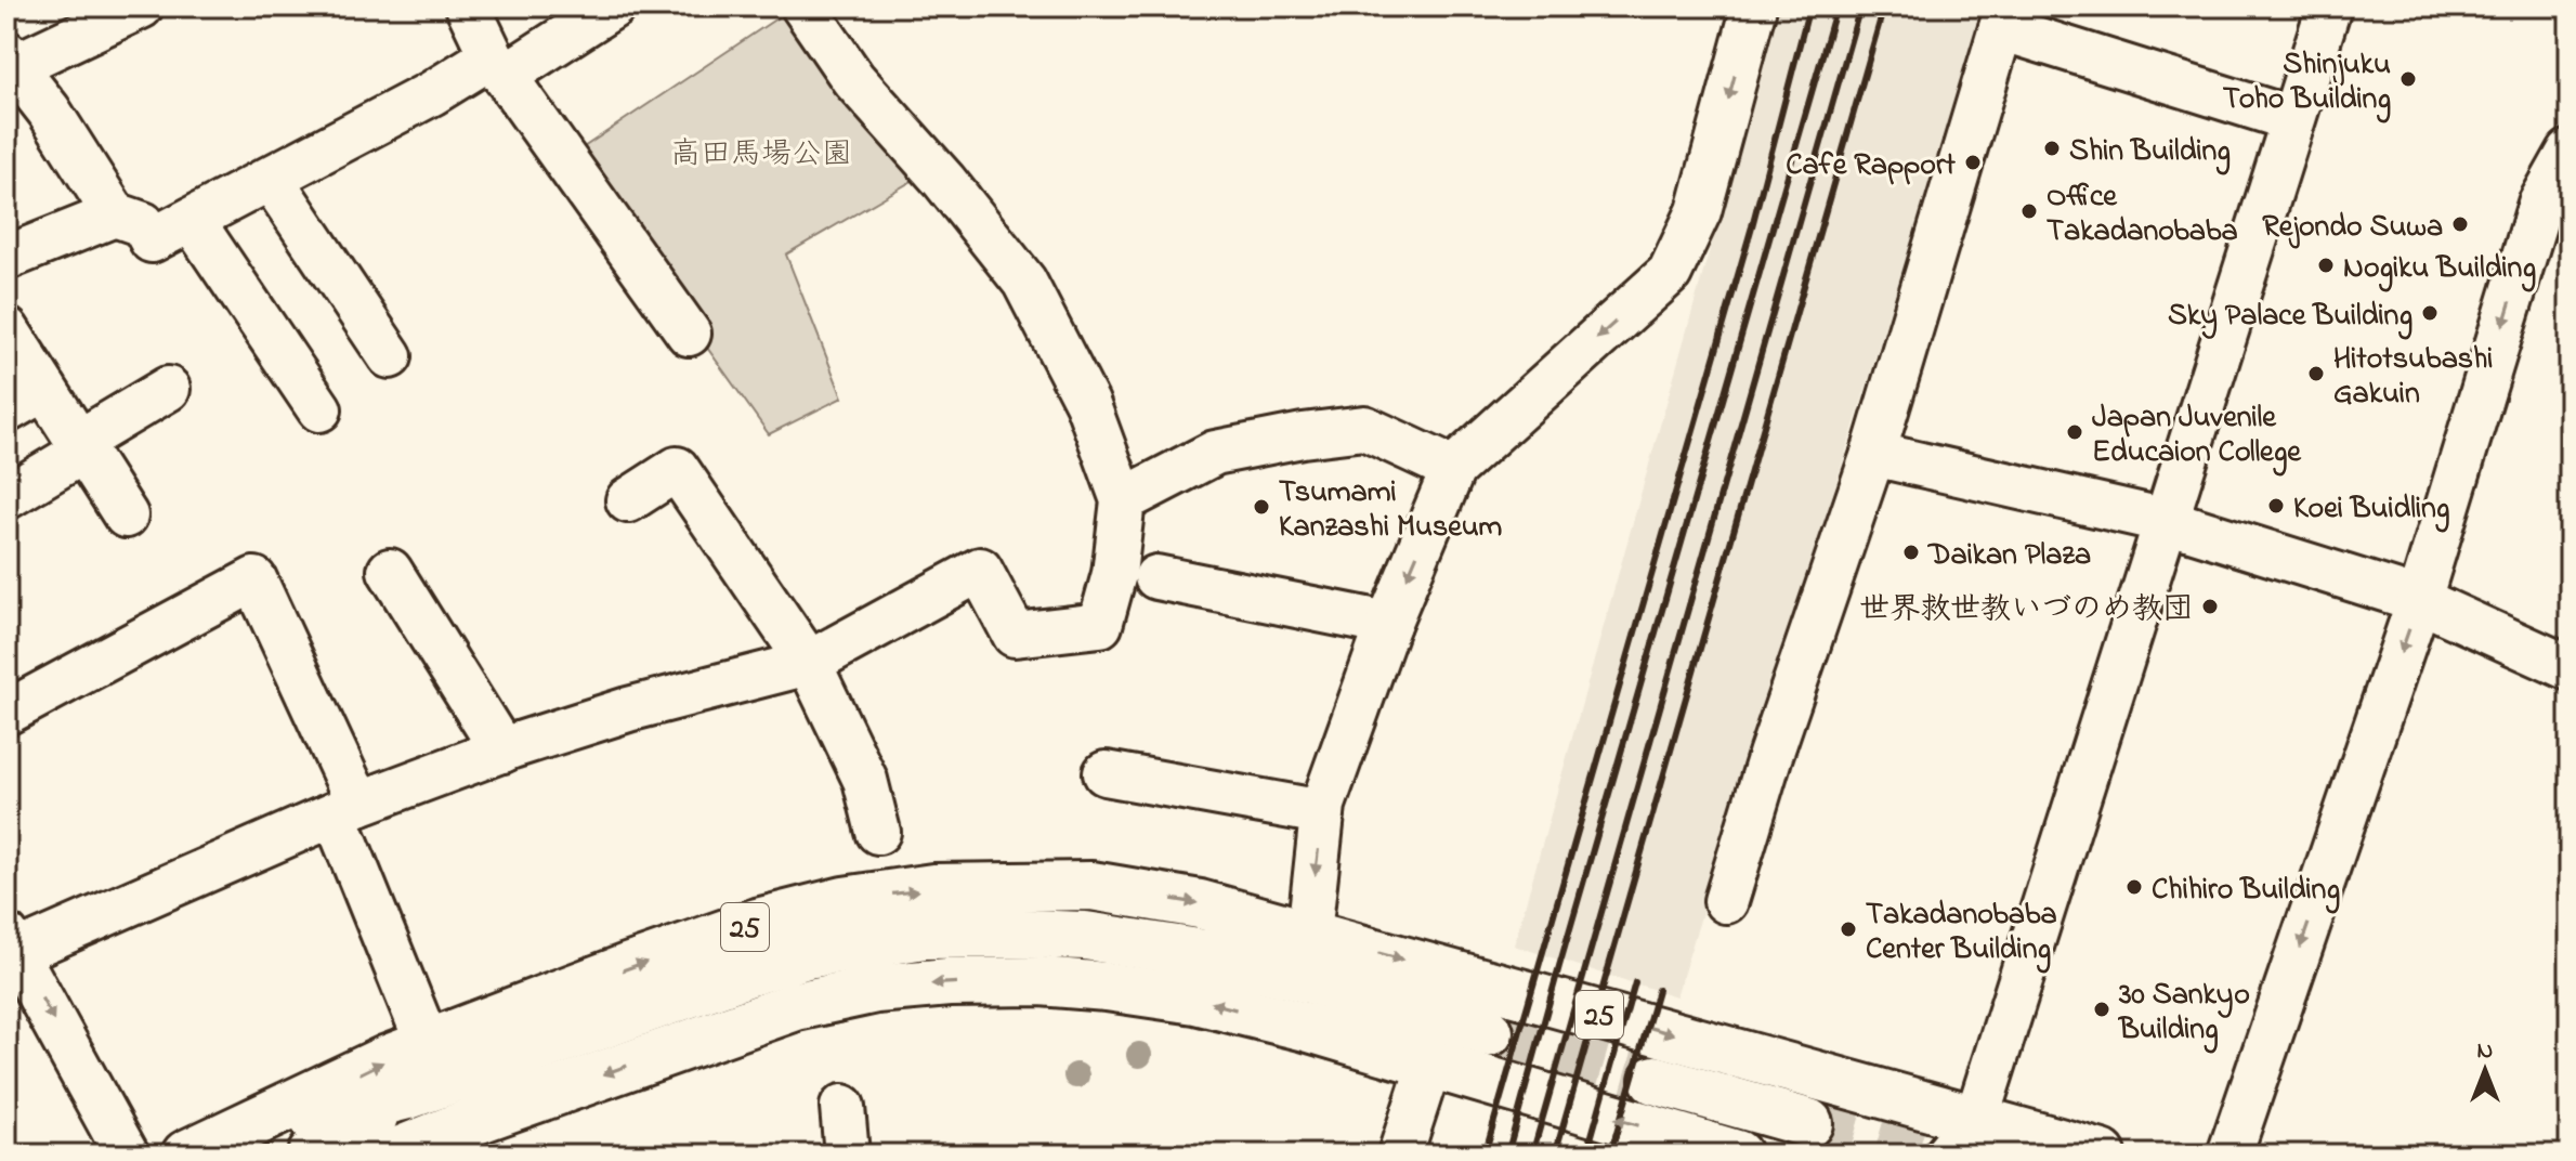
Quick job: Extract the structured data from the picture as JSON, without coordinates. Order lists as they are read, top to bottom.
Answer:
{
  "streets": {
    "main road": ["25"]
  },
  "parks": ["高田馬場公園"],
  "places": [
    "Shinjuku Toho Building",
    "Shin Building",
    "Cafe Rapport",
    "Office Takadanobaba",
    "Rejondo Suwa",
    "Nogiku Building",
    "Sky Palace Building",
    "Hitotsubashi Gakuin",
    "Japan Juvenile Educaion College",
    "Koei Buidling",
    "Tsumami Kanzashi Museum",
    "Daikan Plaza",
    "世界救世教いづのめ教団",
    "Chihiro Building",
    "Takadanobaba Center Building",
    "30 Sankyo Building"
  ],
  "north": "top"
}
